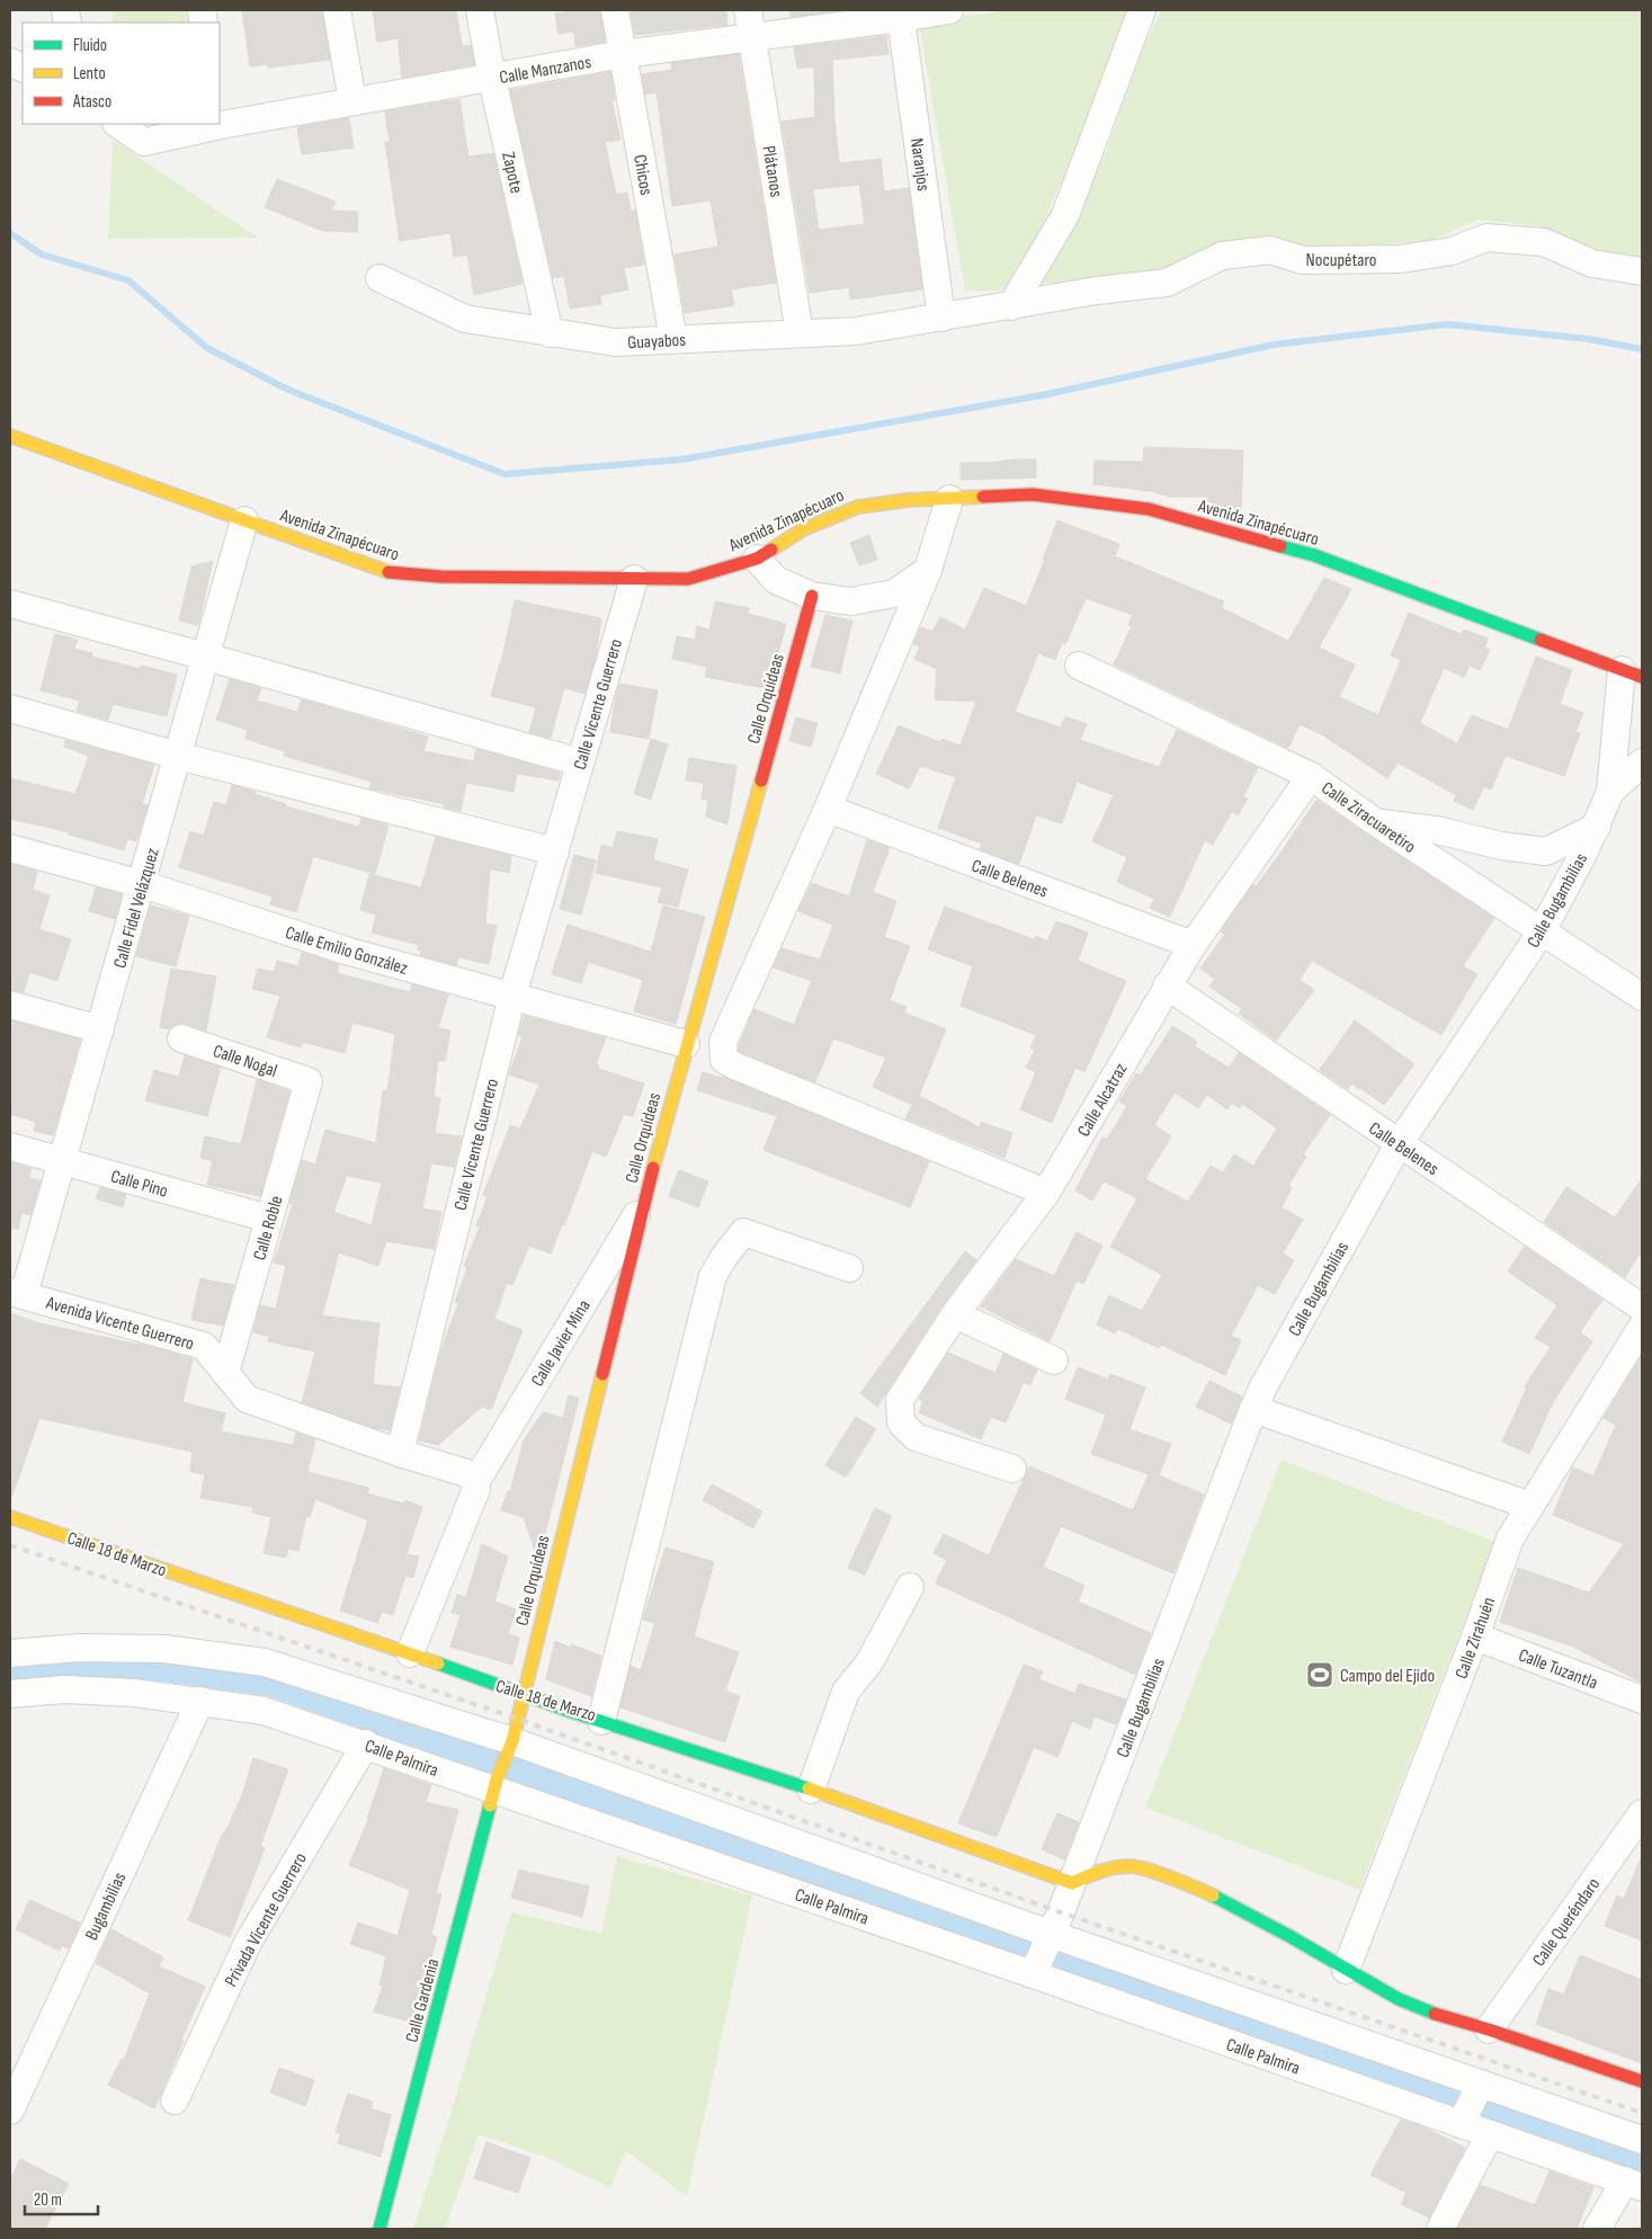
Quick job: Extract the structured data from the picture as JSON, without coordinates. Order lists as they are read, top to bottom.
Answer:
{
  "streets": {
    "street": [
      "Calle Manzanos",
      "Naranjos",
      "Plátanos",
      "Zapote",
      "Chicos",
      "Nocupétaro",
      "Guayabos",
      "Avenida Zinapécuaro",
      "Calle Orquídeas",
      "Calle Vicente Guerrero",
      "Calle Ziracuaretiro",
      "Calle Belenes",
      "Calle Bugambilias",
      "Calle Fidel Velázquez",
      "Calle Emilio González",
      "Calle Nogal",
      "Calle Alcatraz",
      "Calle Pino",
      "Calle Roble",
      "Avenida Vicente Guerrero",
      "Calle Javier Mina",
      "Calle 18 de Marzo",
      "Calle Zirahuén",
      "Calle Tuzantla",
      "Calle Palmira",
      "Bugambilias",
      "Privada Vicente Guerrero",
      "Calle Queréndaro",
      "Calle Gardenia"
    ]
  },
  "crossings": [
    ["Calle Manzanos", "Naranjos"],
    ["Calle Manzanos", "Plátanos"],
    ["Calle Manzanos", "Zapote"],
    ["Calle Manzanos", "Chicos"],
    ["Naranjos", "Nocupétaro"],
    ["Naranjos", "Guayabos"],
    ["Plátanos", "Guayabos"],
    ["Zapote", "Guayabos"],
    ["Chicos", "Guayabos"],
    ["Nocupétaro", "Guayabos"],
    ["Avenida Zinapécuaro", "Calle Vicente Guerrero"],
    ["Avenida Zinapécuaro", "Calle Bugambilias"],
    ["Avenida Zinapécuaro", "Calle Fidel Velázquez"],
    ["Calle Orquídeas", "Calle Emilio González"],
    ["Calle Orquídeas", "Calle Javier Mina"],
    ["Calle Orquídeas", "Calle 18 de Marzo"],
    ["Calle Orquídeas", "Calle Gardenia"],
    ["Calle Vicente Guerrero", "Calle Emilio González"],
    ["Calle Vicente Guerrero", "Avenida Vicente Guerrero"],
    ["Calle Ziracuaretiro", "Calle Bugambilias"],
    ["Calle Ziracuaretiro", "Calle Alcatraz"],
    ["Calle Belenes", "Calle Bugambilias"],
    ["Calle Belenes", "Calle Alcatraz"],
    ["Calle Bugambilias", "Calle Palmira"],
    ["Calle Fidel Velázquez", "Calle Emilio González"],
    ["Calle Fidel Velázquez", "Calle Pino"],
    ["Calle Fidel Velázquez", "Avenida Vicente Guerrero"],
    ["Calle Nogal", "Calle Roble"],
    ["Calle Pino", "Calle Roble"],
    ["Calle Roble", "Avenida Vicente Guerrero"],
    ["Calle Zirahuén", "Calle Tuzantla"],
    ["Calle Palmira", "Bugambilias"],
    ["Calle Palmira", "Privada Vicente Guerrero"],
    ["Calle Palmira", "Calle Gardenia"]
  ],
  "places": {
    "sports": ["Campo del Ejido"]
  },
  "legend": ["Fluido", "Lento", "Atasco"],
  "scale_bar": "20 m"
}
